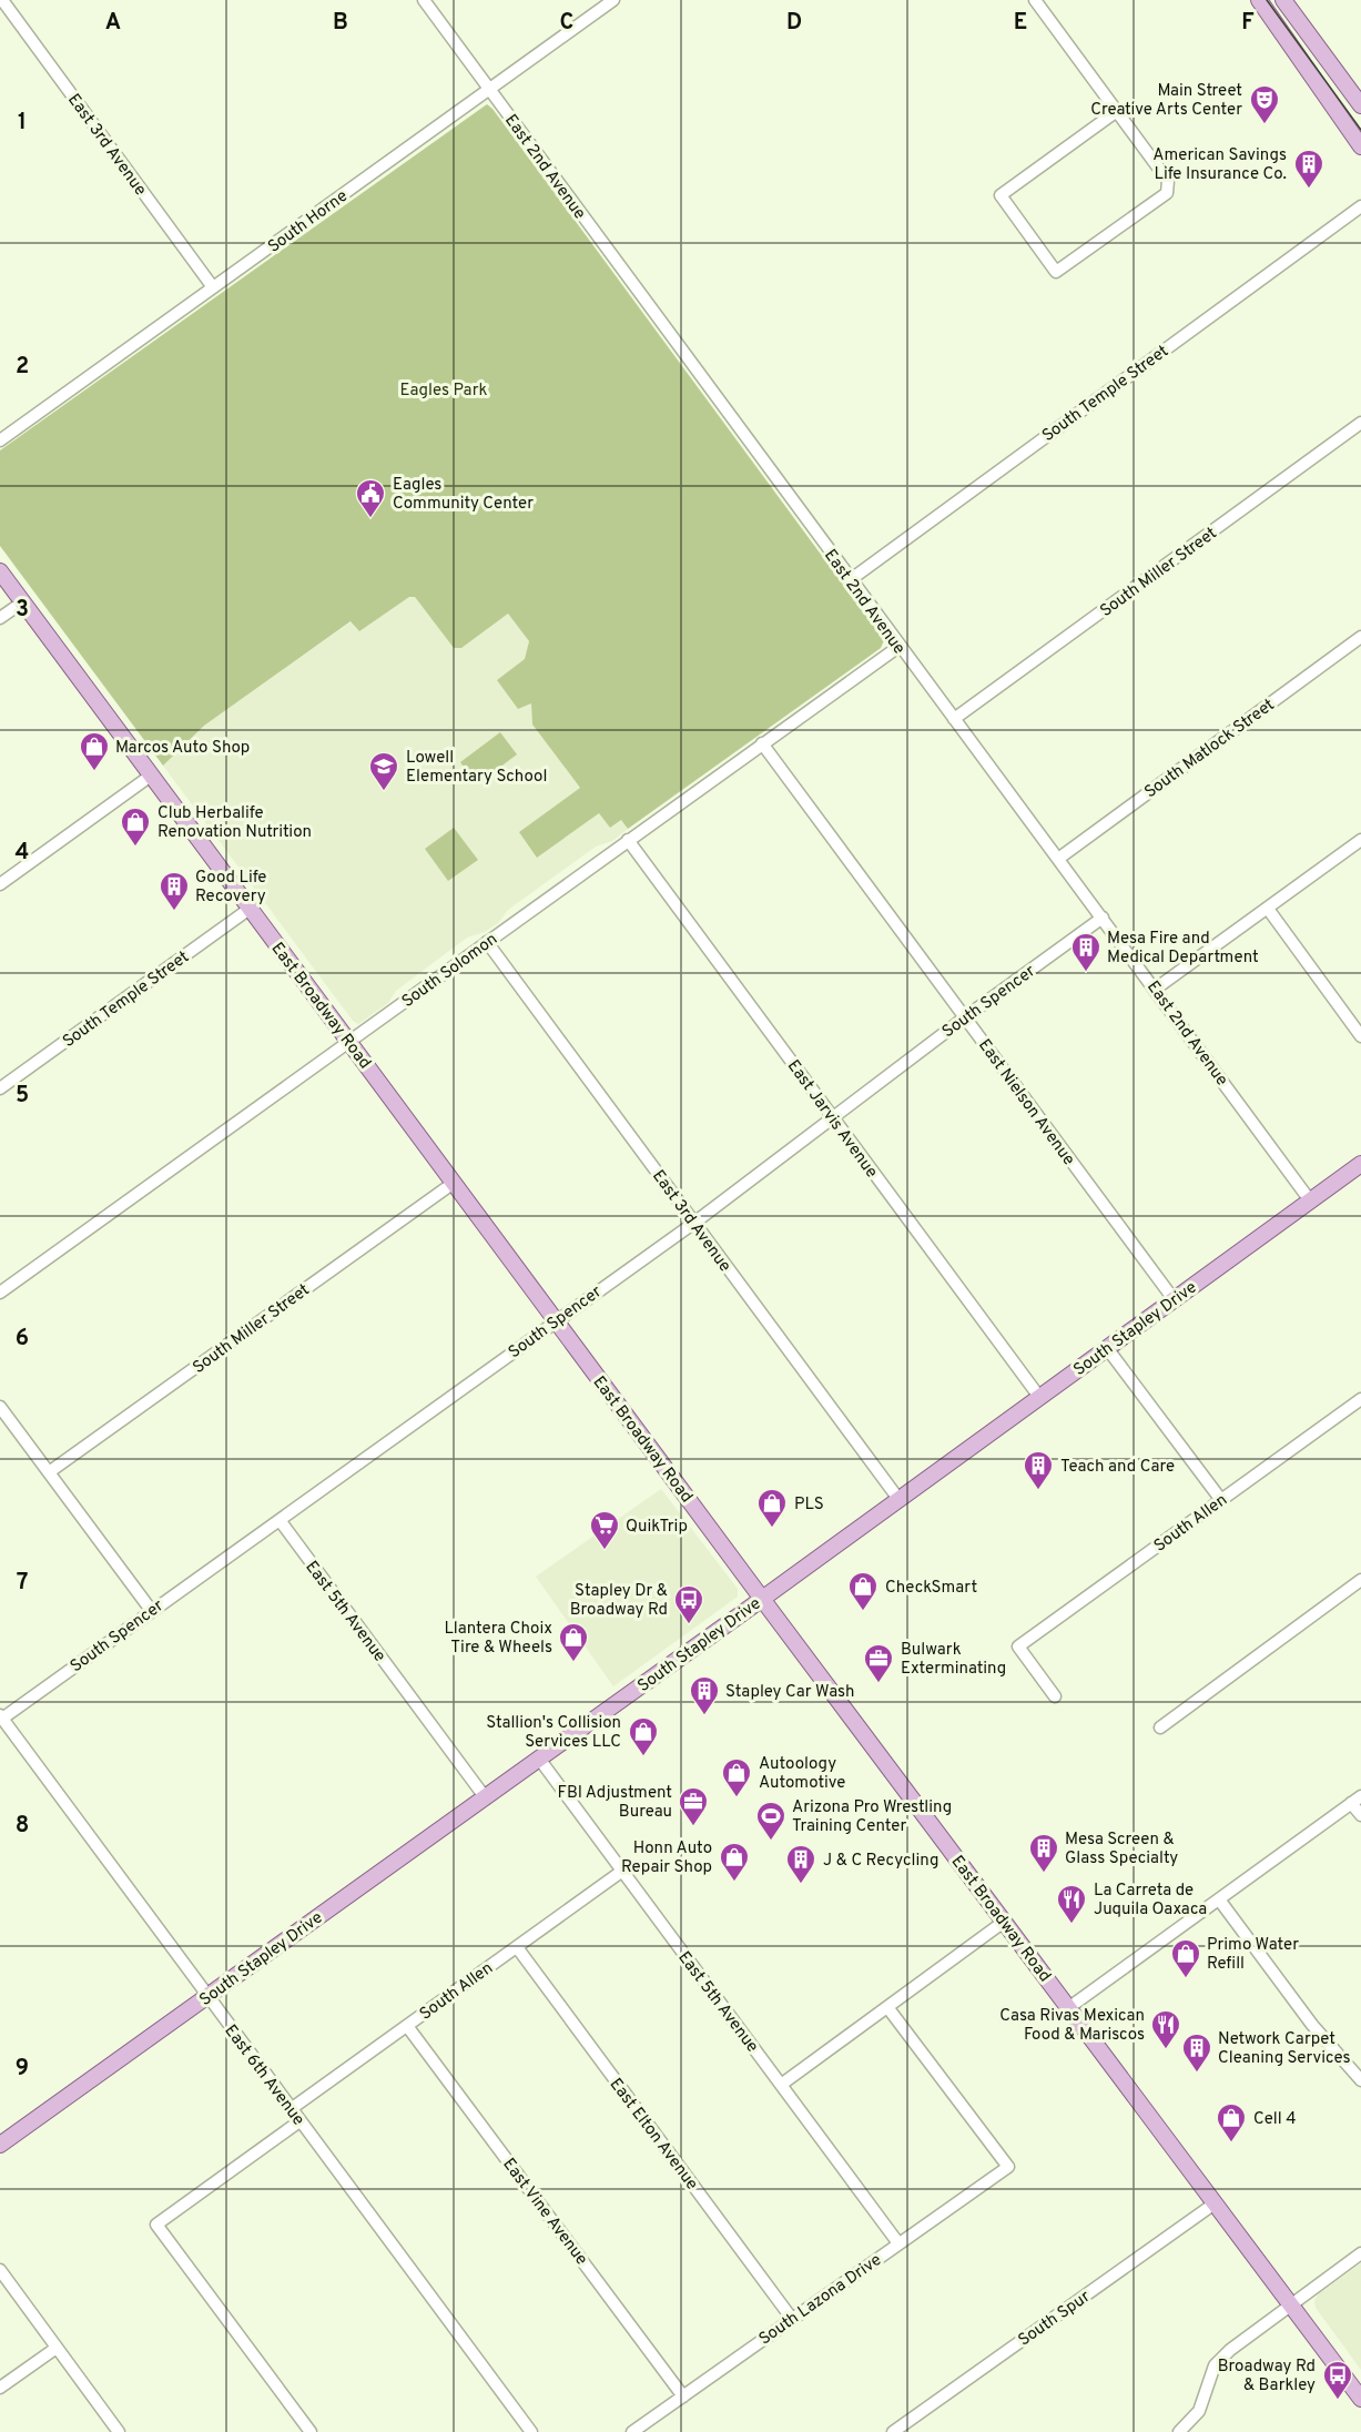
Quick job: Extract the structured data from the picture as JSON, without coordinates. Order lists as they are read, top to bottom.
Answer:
{
  "streets": {
    "main road": ["East Broadway Road", "South Stapley Drive"],
    "street": [
      "East 3rd Avenue",
      "East 2nd Avenue",
      "South Horne",
      "South Temple Street",
      "South Miller Street",
      "South Matlock Street",
      "South Solomon",
      "South Spencer",
      "East Nielson Avenue",
      "East Jarvis Avenue",
      "South Allen",
      "East 5th Avenue",
      "East 6th Avenue",
      "East Elton Avenue",
      "East Vine Avenue",
      "South Lazona Drive",
      "South Spur"
    ]
  },
  "crossings": [
    ["East 3rd Avenue", "South Horne"],
    ["East 3rd Avenue", "South Solomon"],
    ["East 3rd Avenue", "South Spencer"],
    ["East 3rd Avenue", "South Stapley Drive"],
    ["East 2nd Avenue", "South Horne"],
    ["East 2nd Avenue", "South Temple Street"],
    ["East 2nd Avenue", "South Miller Street"],
    ["East 2nd Avenue", "South Matlock Street"],
    ["East 2nd Avenue", "South Solomon"],
    ["East 2nd Avenue", "South Spencer"],
    ["East 2nd Avenue", "South Stapley Drive"],
    ["South Temple Street", "East Broadway Road"],
    ["South Miller Street", "East Broadway Road"],
    ["South Solomon", "East Broadway Road"],
    ["South Solomon", "East Nielson Avenue"],
    ["South Solomon", "East Jarvis Avenue"],
    ["South Spencer", "East Broadway Road"],
    ["South Spencer", "East Nielson Avenue"],
    ["South Spencer", "East Jarvis Avenue"],
    ["South Spencer", "East 5th Avenue"],
    ["South Spencer", "East 6th Avenue"],
    ["East Broadway Road", "South Stapley Drive"],
    ["East Broadway Road", "South Spur"],
    ["East Nielson Avenue", "South Stapley Drive"],
    ["East Jarvis Avenue", "South Stapley Drive"],
    ["South Stapley Drive", "East 5th Avenue"],
    ["South Stapley Drive", "East 6th Avenue"],
    ["South Allen", "East 5th Avenue"],
    ["South Allen", "East 6th Avenue"],
    ["South Allen", "East Elton Avenue"],
    ["South Allen", "East Vine Avenue"],
    ["East 5th Avenue", "South Lazona Drive"],
    ["East Elton Avenue", "South Lazona Drive"],
    ["East Vine Avenue", "South Lazona Drive"]
  ],
  "parks": ["Eagles Park"],
  "places": {
    "theatre": ["Main Street Creative Arts Center"],
    "building": [
      "American Savings Life Insurance Co.",
      "Good Life Recovery",
      "Mesa Fire and Medical Department",
      "Teach and Care",
      "Stapley Car Wash",
      "Mesa Screen & Glass Specialty",
      "J & C Recycling",
      "Network Carpet Cleaning Services"
    ],
    "public building": ["Eagles Community Center"],
    "shop": [
      "Marcos Auto Shop",
      "Club Herbalife Renovation Nutrition",
      "PLS",
      "CheckSmart",
      "Llantera Choix Tire & Wheels",
      "Stallion's Collision Services LLC",
      "Autoology Automotive",
      "Honn Auto Repair Shop",
      "Primo Water Refill",
      "Cell 4"
    ],
    "school or university": ["Lowell Elementary School"],
    "supermarket": ["QuikTrip"],
    "bus stop": ["Stapley Dr & Broadway Rd", "Broadway Rd & Barkley"],
    "office": ["Bulwark Exterminating", "FBI Adjustment Bureau"],
    "sports": ["Arizona Pro Wrestling Training Center"],
    "restaurant": ["La Carreta de Juquila Oaxaca", "Casa Rivas Mexican Food & Mariscos"]
  },
  "grid": {
    "columns": [
      "A",
      "B",
      "C",
      "D",
      "E",
      "F"
    ],
    "rows": [
      "1",
      "2",
      "3",
      "4",
      "5",
      "6",
      "7",
      "8",
      "9"
    ]
  }
}
